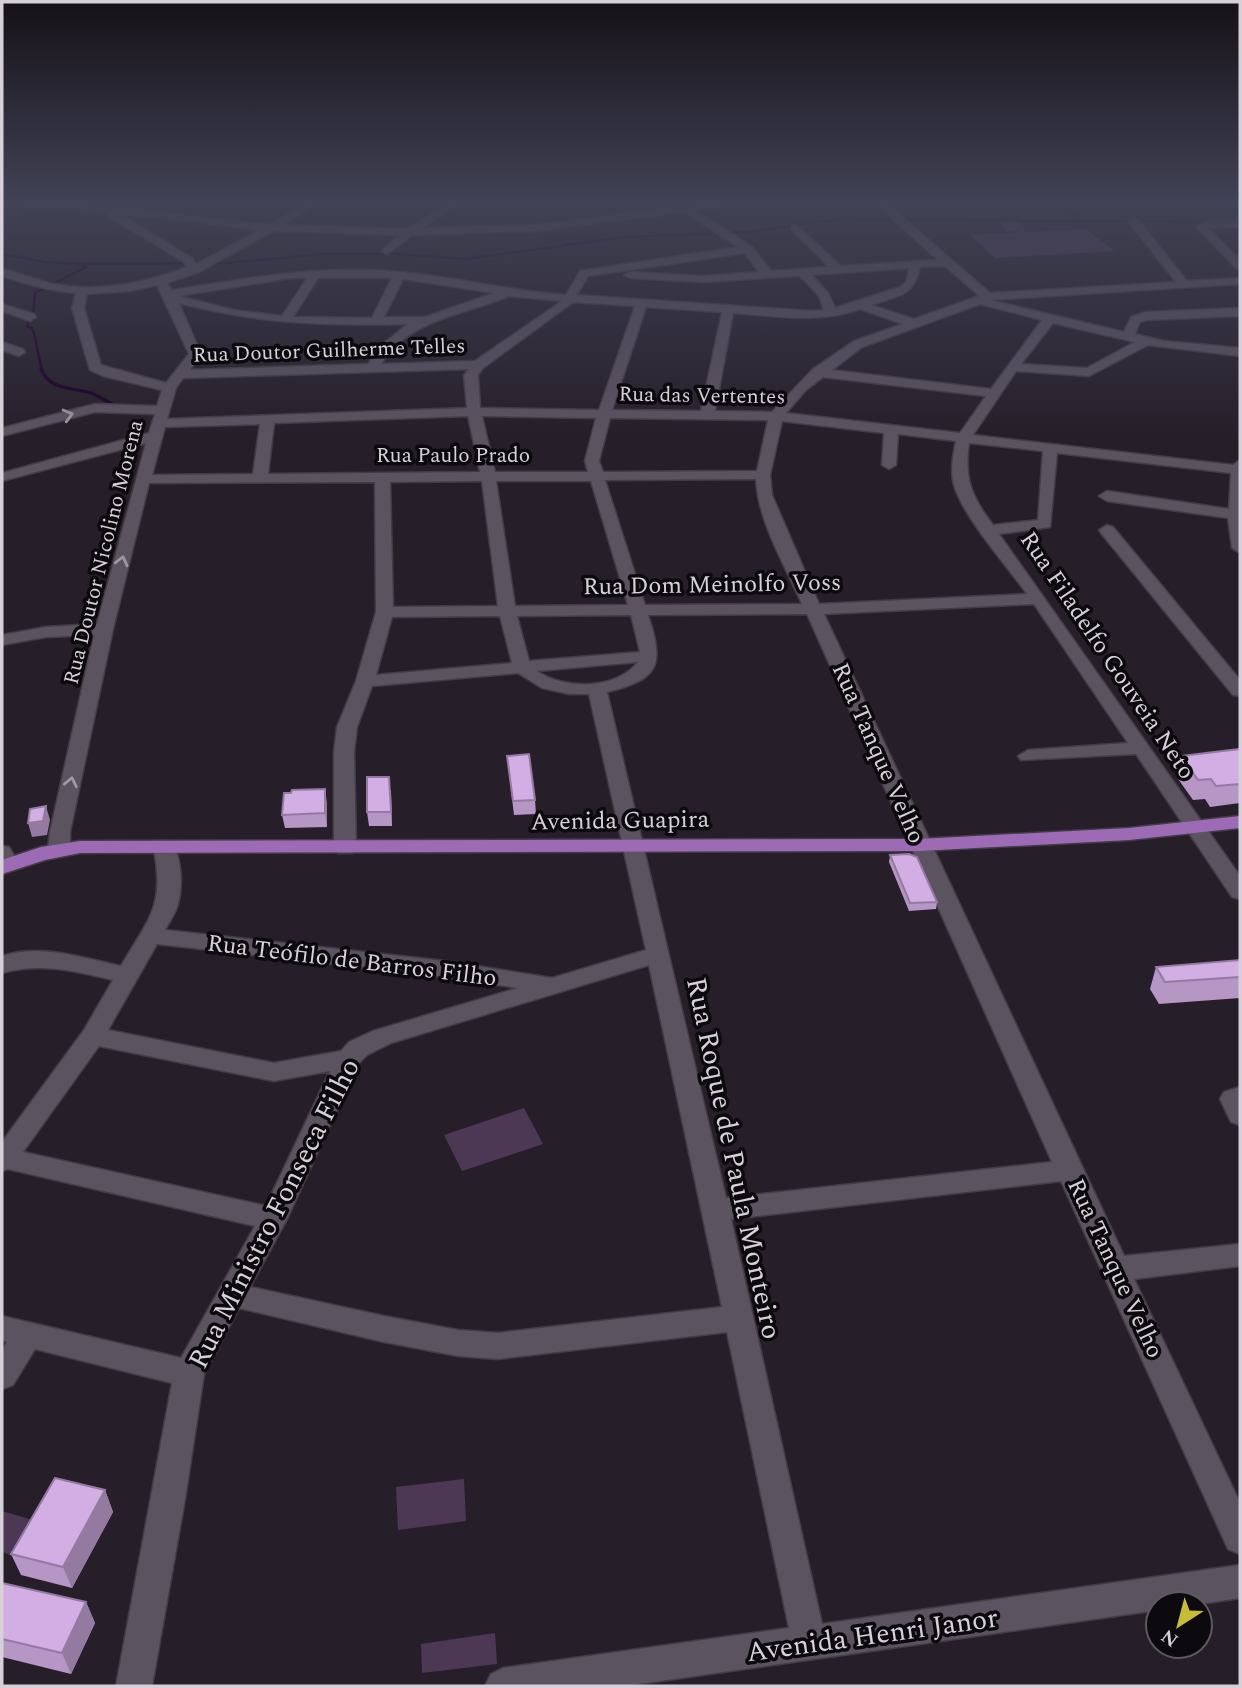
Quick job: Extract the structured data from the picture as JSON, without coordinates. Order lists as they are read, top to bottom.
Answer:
{
  "streets": {
    "main road": ["Avenida Guapira"],
    "street": [
      "Rua Doutor Guilherme Telles",
      "Rua das Vertentes",
      "Rua Paulo Prado",
      "Rua Doutor Nicolino Morena",
      "Rua Dom Meinolfo Voss",
      "Rua Filadelfo Gouveia Neto",
      "Rua Tanque Velho",
      "Rua Teófilo de Barros Filho",
      "Rua Roque de Paula Monteiro",
      "Rua Ministro Fonseca Filho",
      "Avenida Henri Janor"
    ]
  },
  "crossings": [
    ["Rua Doutor Guilherme Telles", "Rua Doutor Nicolino Morena"],
    ["Rua das Vertentes", "Rua Doutor Nicolino Morena"],
    ["Rua das Vertentes", "Rua Filadelfo Gouveia Neto"],
    ["Rua das Vertentes", "Rua Tanque Velho"],
    ["Rua Paulo Prado", "Rua Doutor Nicolino Morena"],
    ["Rua Paulo Prado", "Rua Tanque Velho"],
    ["Rua Doutor Nicolino Morena", "Avenida Guapira"],
    ["Rua Dom Meinolfo Voss", "Rua Filadelfo Gouveia Neto"],
    ["Rua Dom Meinolfo Voss", "Rua Tanque Velho"],
    ["Rua Filadelfo Gouveia Neto", "Avenida Guapira"],
    ["Rua Tanque Velho", "Avenida Guapira"],
    ["Avenida Guapira", "Rua Roque de Paula Monteiro"],
    ["Rua Teófilo de Barros Filho", "Rua Ministro Fonseca Filho"],
    ["Rua Roque de Paula Monteiro", "Rua Ministro Fonseca Filho"],
    ["Rua Roque de Paula Monteiro", "Avenida Henri Janor"]
  ],
  "one_way": ["Rua Doutor Nicolino Morena"],
  "north": "bottom left"
}
